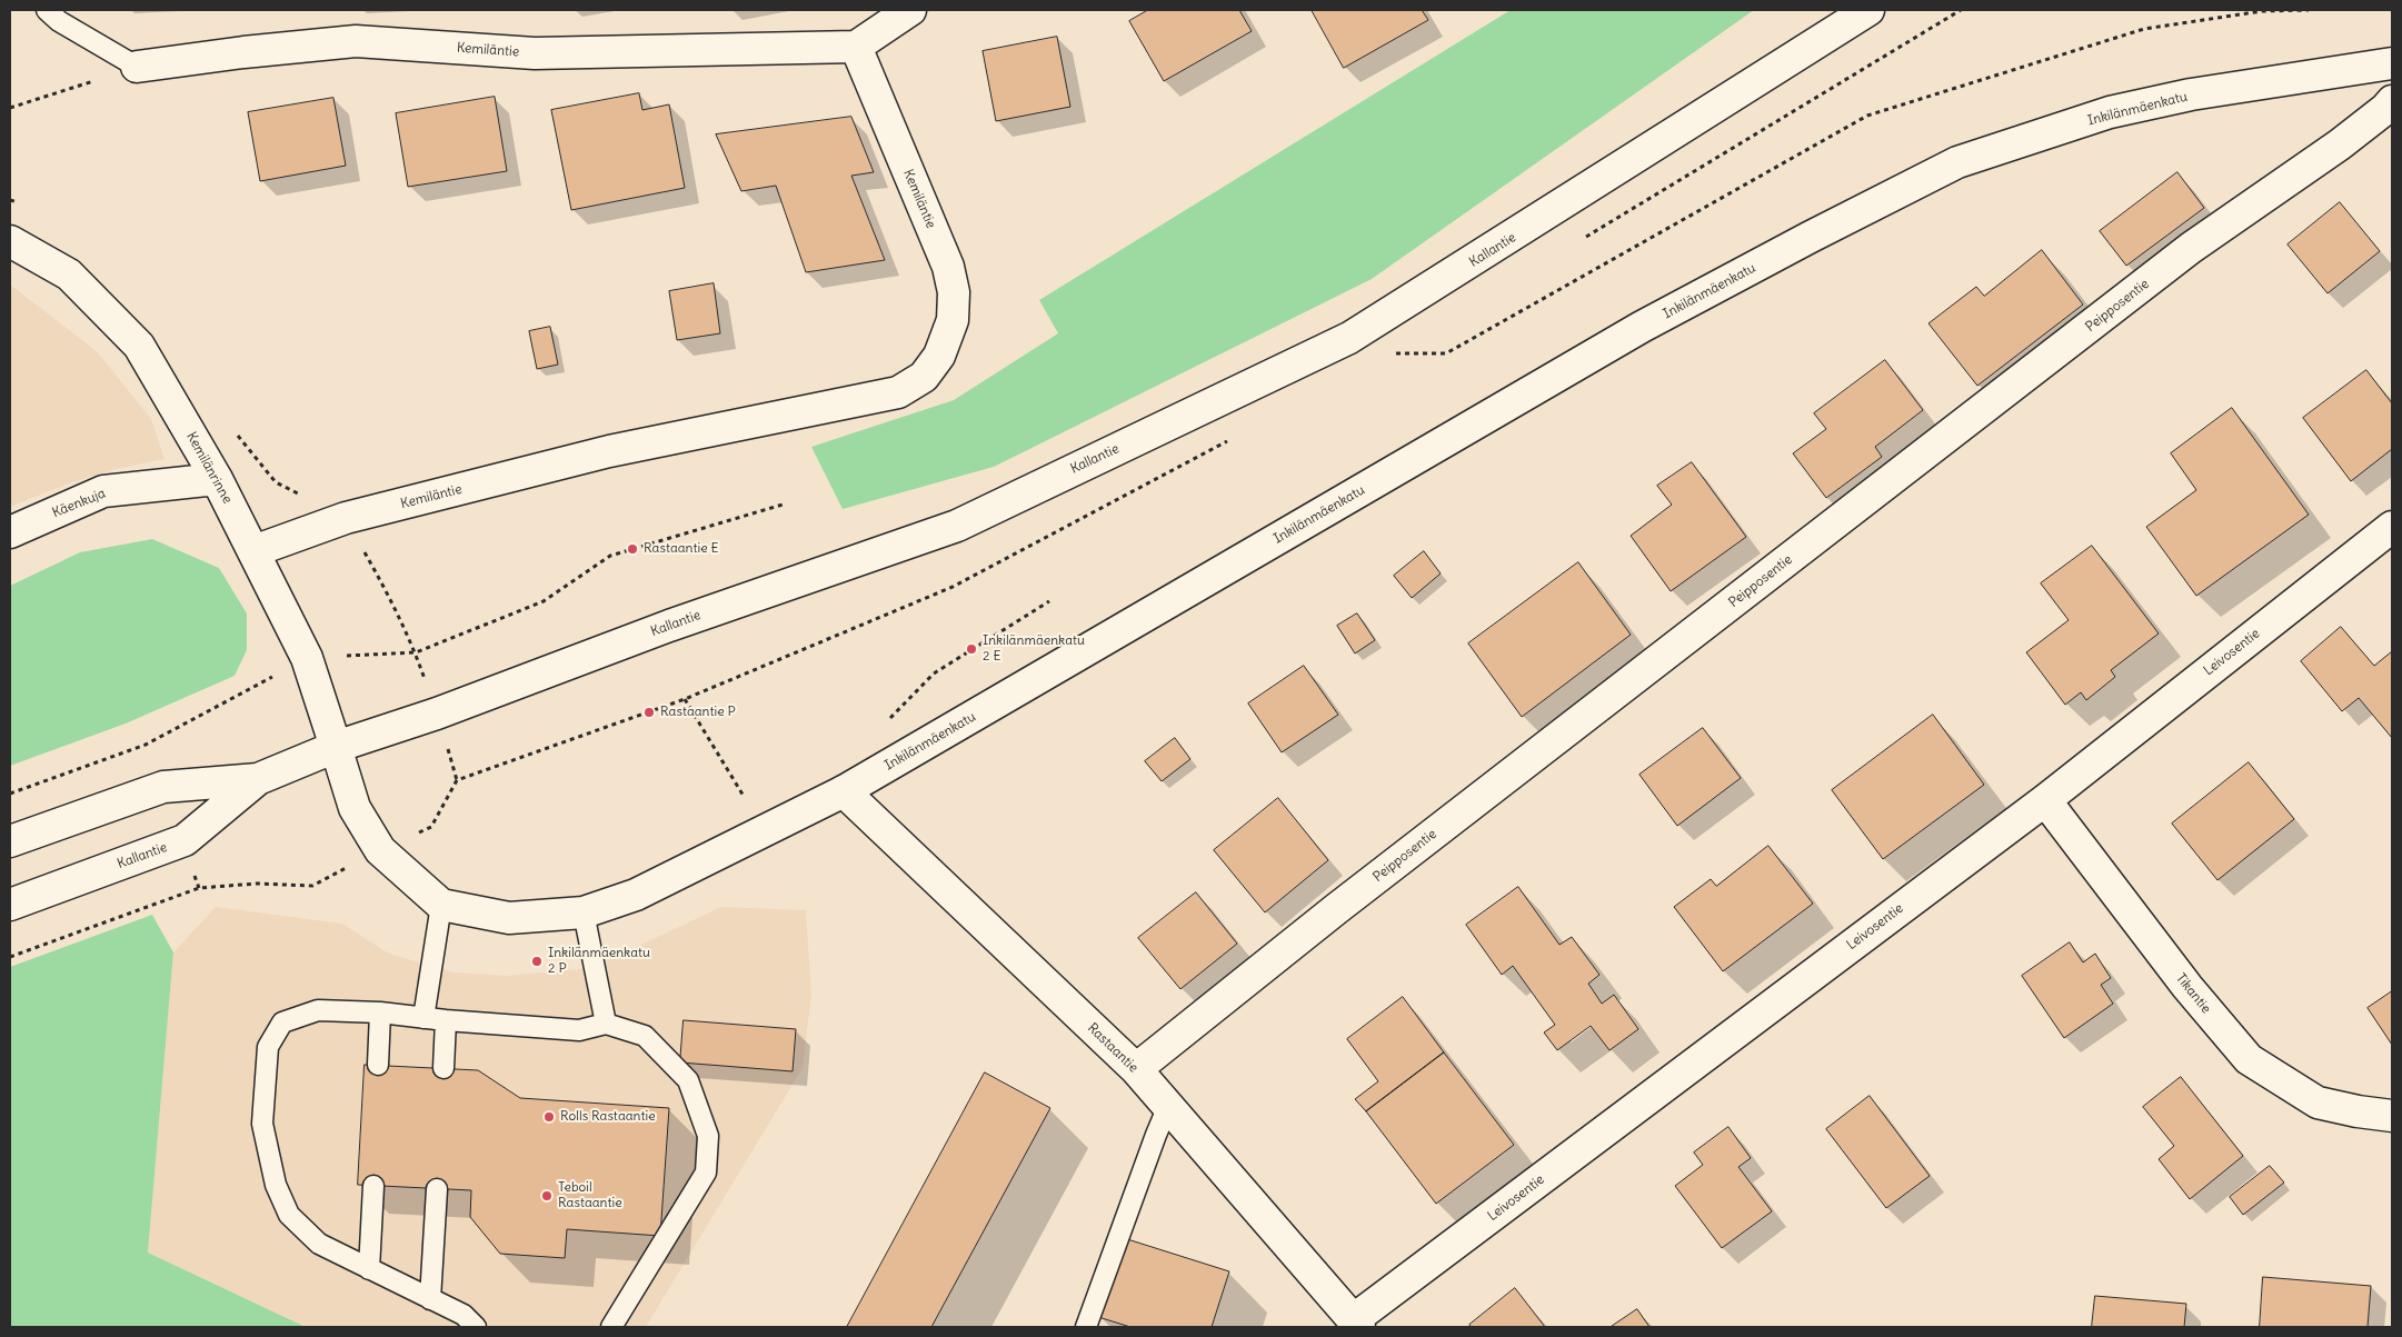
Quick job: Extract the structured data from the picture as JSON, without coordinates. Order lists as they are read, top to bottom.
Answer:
{
  "streets": {
    "street": [
      "Kemiläntie",
      "Inkilänmäenkatu",
      "Kallantie",
      "Peipposentie",
      "Kemilänrinne",
      "Käenkuja",
      "Leivosentie",
      "Tikantie",
      "Rastaantie"
    ]
  },
  "crossings": [
    ["Kemiläntie", "Kemilänrinne"],
    ["Inkilänmäenkatu", "Rastaantie"],
    ["Kallantie", "Kemilänrinne"],
    ["Peipposentie", "Rastaantie"],
    ["Kemilänrinne", "Käenkuja"],
    ["Leivosentie", "Tikantie"],
    ["Leivosentie", "Rastaantie"]
  ],
  "places": [
    "Rastaantie E",
    "Inkilänmäenkatu 2 E",
    "Rastaantie P",
    "Inkilänmäenkatu 2 P",
    "Rolls Rastaantie",
    "Teboil Rastaantie"
  ]
}
